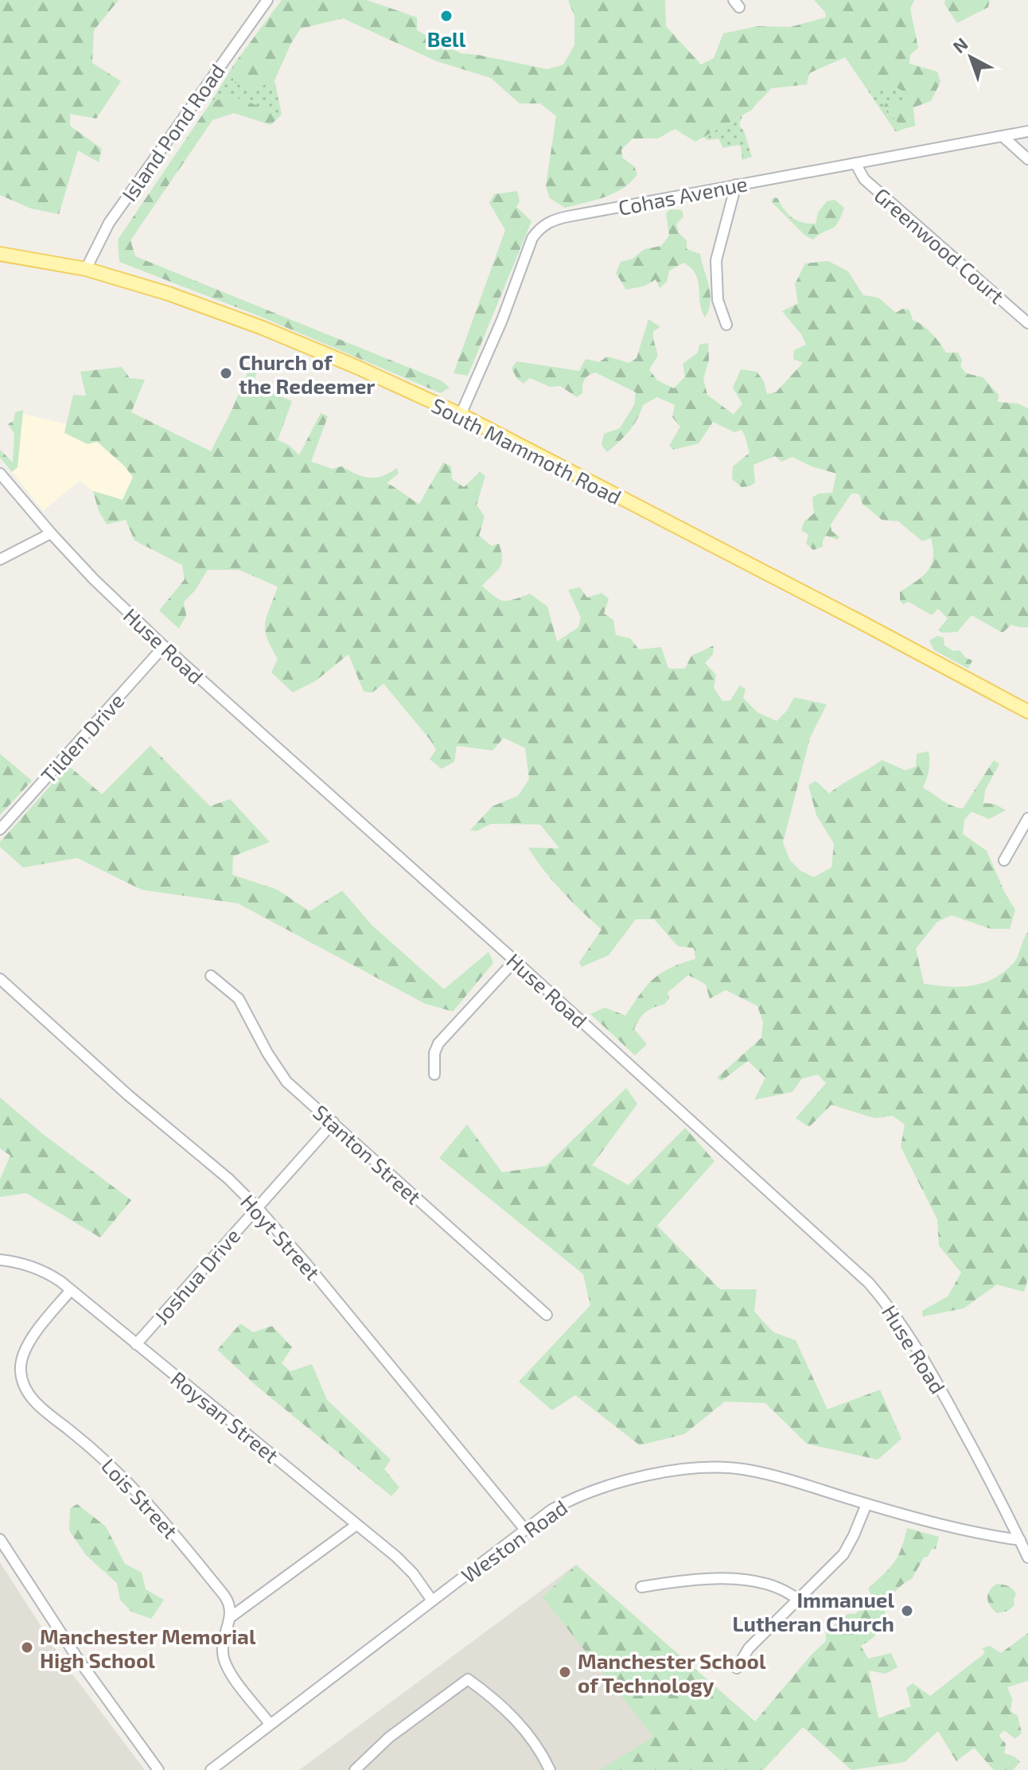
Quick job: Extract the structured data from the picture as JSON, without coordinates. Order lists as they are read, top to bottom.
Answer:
{
  "streets": {
    "main road": ["South Mammoth Road"],
    "street": [
      "Island Pond Road",
      "Cohas Avenue",
      "Greenwood Court",
      "Huse Road",
      "Tilden Drive",
      "Stanton Street",
      "Hoyt Street",
      "Joshua Drive",
      "Roysan Street",
      "Lois Street",
      "Weston Road"
    ]
  },
  "crossings": [
    ["Island Pond Road", "South Mammoth Road"],
    ["Cohas Avenue", "Greenwood Court"],
    ["Cohas Avenue", "South Mammoth Road"],
    ["Huse Road", "Tilden Drive"],
    ["Huse Road", "Weston Road"],
    ["Stanton Street", "Joshua Drive"],
    ["Hoyt Street", "Joshua Drive"],
    ["Hoyt Street", "Weston Road"],
    ["Joshua Drive", "Roysan Street"],
    ["Roysan Street", "Lois Street"],
    ["Roysan Street", "Weston Road"]
  ],
  "places": [
    "Bell",
    "Church of the Redeemer",
    "Immanuel Lutheran Church",
    "Manchester Memorial High School",
    "Manchester School of Technology"
  ],
  "north": "top left"
}
